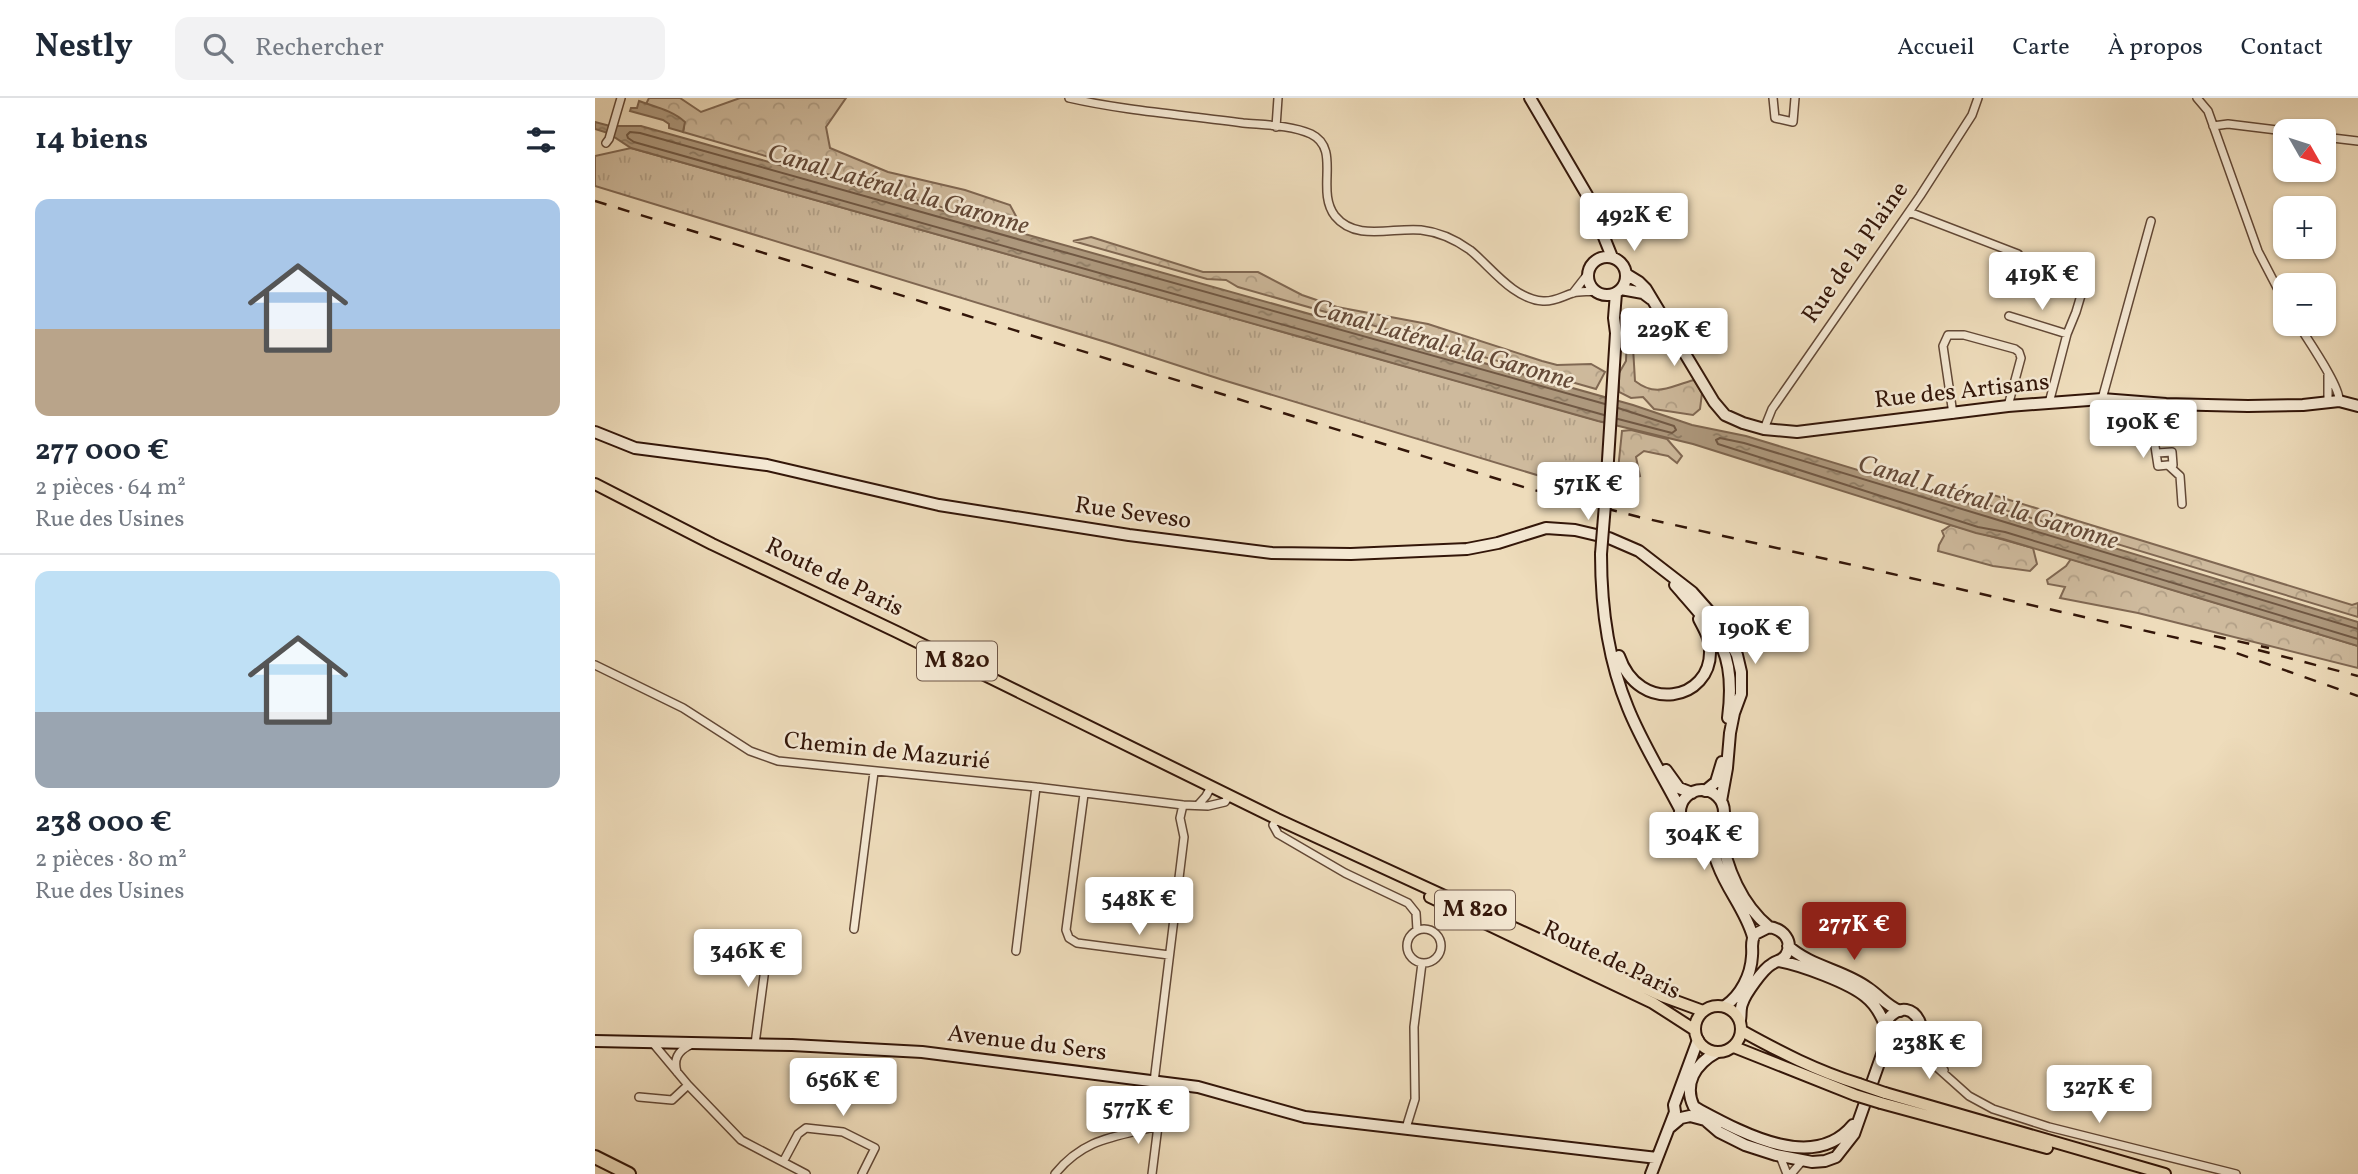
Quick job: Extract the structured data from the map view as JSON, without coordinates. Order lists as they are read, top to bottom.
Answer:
{
  "streets": {
    "main road": ["Route de Paris", "M 820"],
    "street": [
      "Rue de la Plaine",
      "Rue des Artisans",
      "Rue Seveso",
      "Chemin de Mazurié",
      "Avenue du Sers"
    ]
  },
  "crossings": [
    ["Rue de la Plaine", "Rue des Artisans"],
    ["Route de Paris", "Chemin de Mazurié"]
  ],
  "water": ["Canal Latéral à la Garonne"],
  "north": "bottom right",
  "page": {
    "header": "Nestly",
    "search": "Rechercher",
    "nav": [
      "Accueil",
      "Carte",
      "À propos",
      "Contact"
    ],
    "heading": "14 biens",
    "map_buttons": ["+", "−"],
    "list": [
      {
        "name": "277 000 €",
        "note": "2 pièces · 64 m² · Rue des Usines"
      },
      {
        "name": "238 000 €",
        "note": "2 pièces · 80 m² · Rue des Usines"
      }
    ],
    "price": [
      "492K €",
      "419K €",
      "229K €",
      "190K €",
      "571K €",
      "190K €",
      "304K €",
      "548K €",
      "277K €",
      "346K €",
      "238K €",
      "656K €",
      "327K €",
      "577K €"
    ]
  }
}
